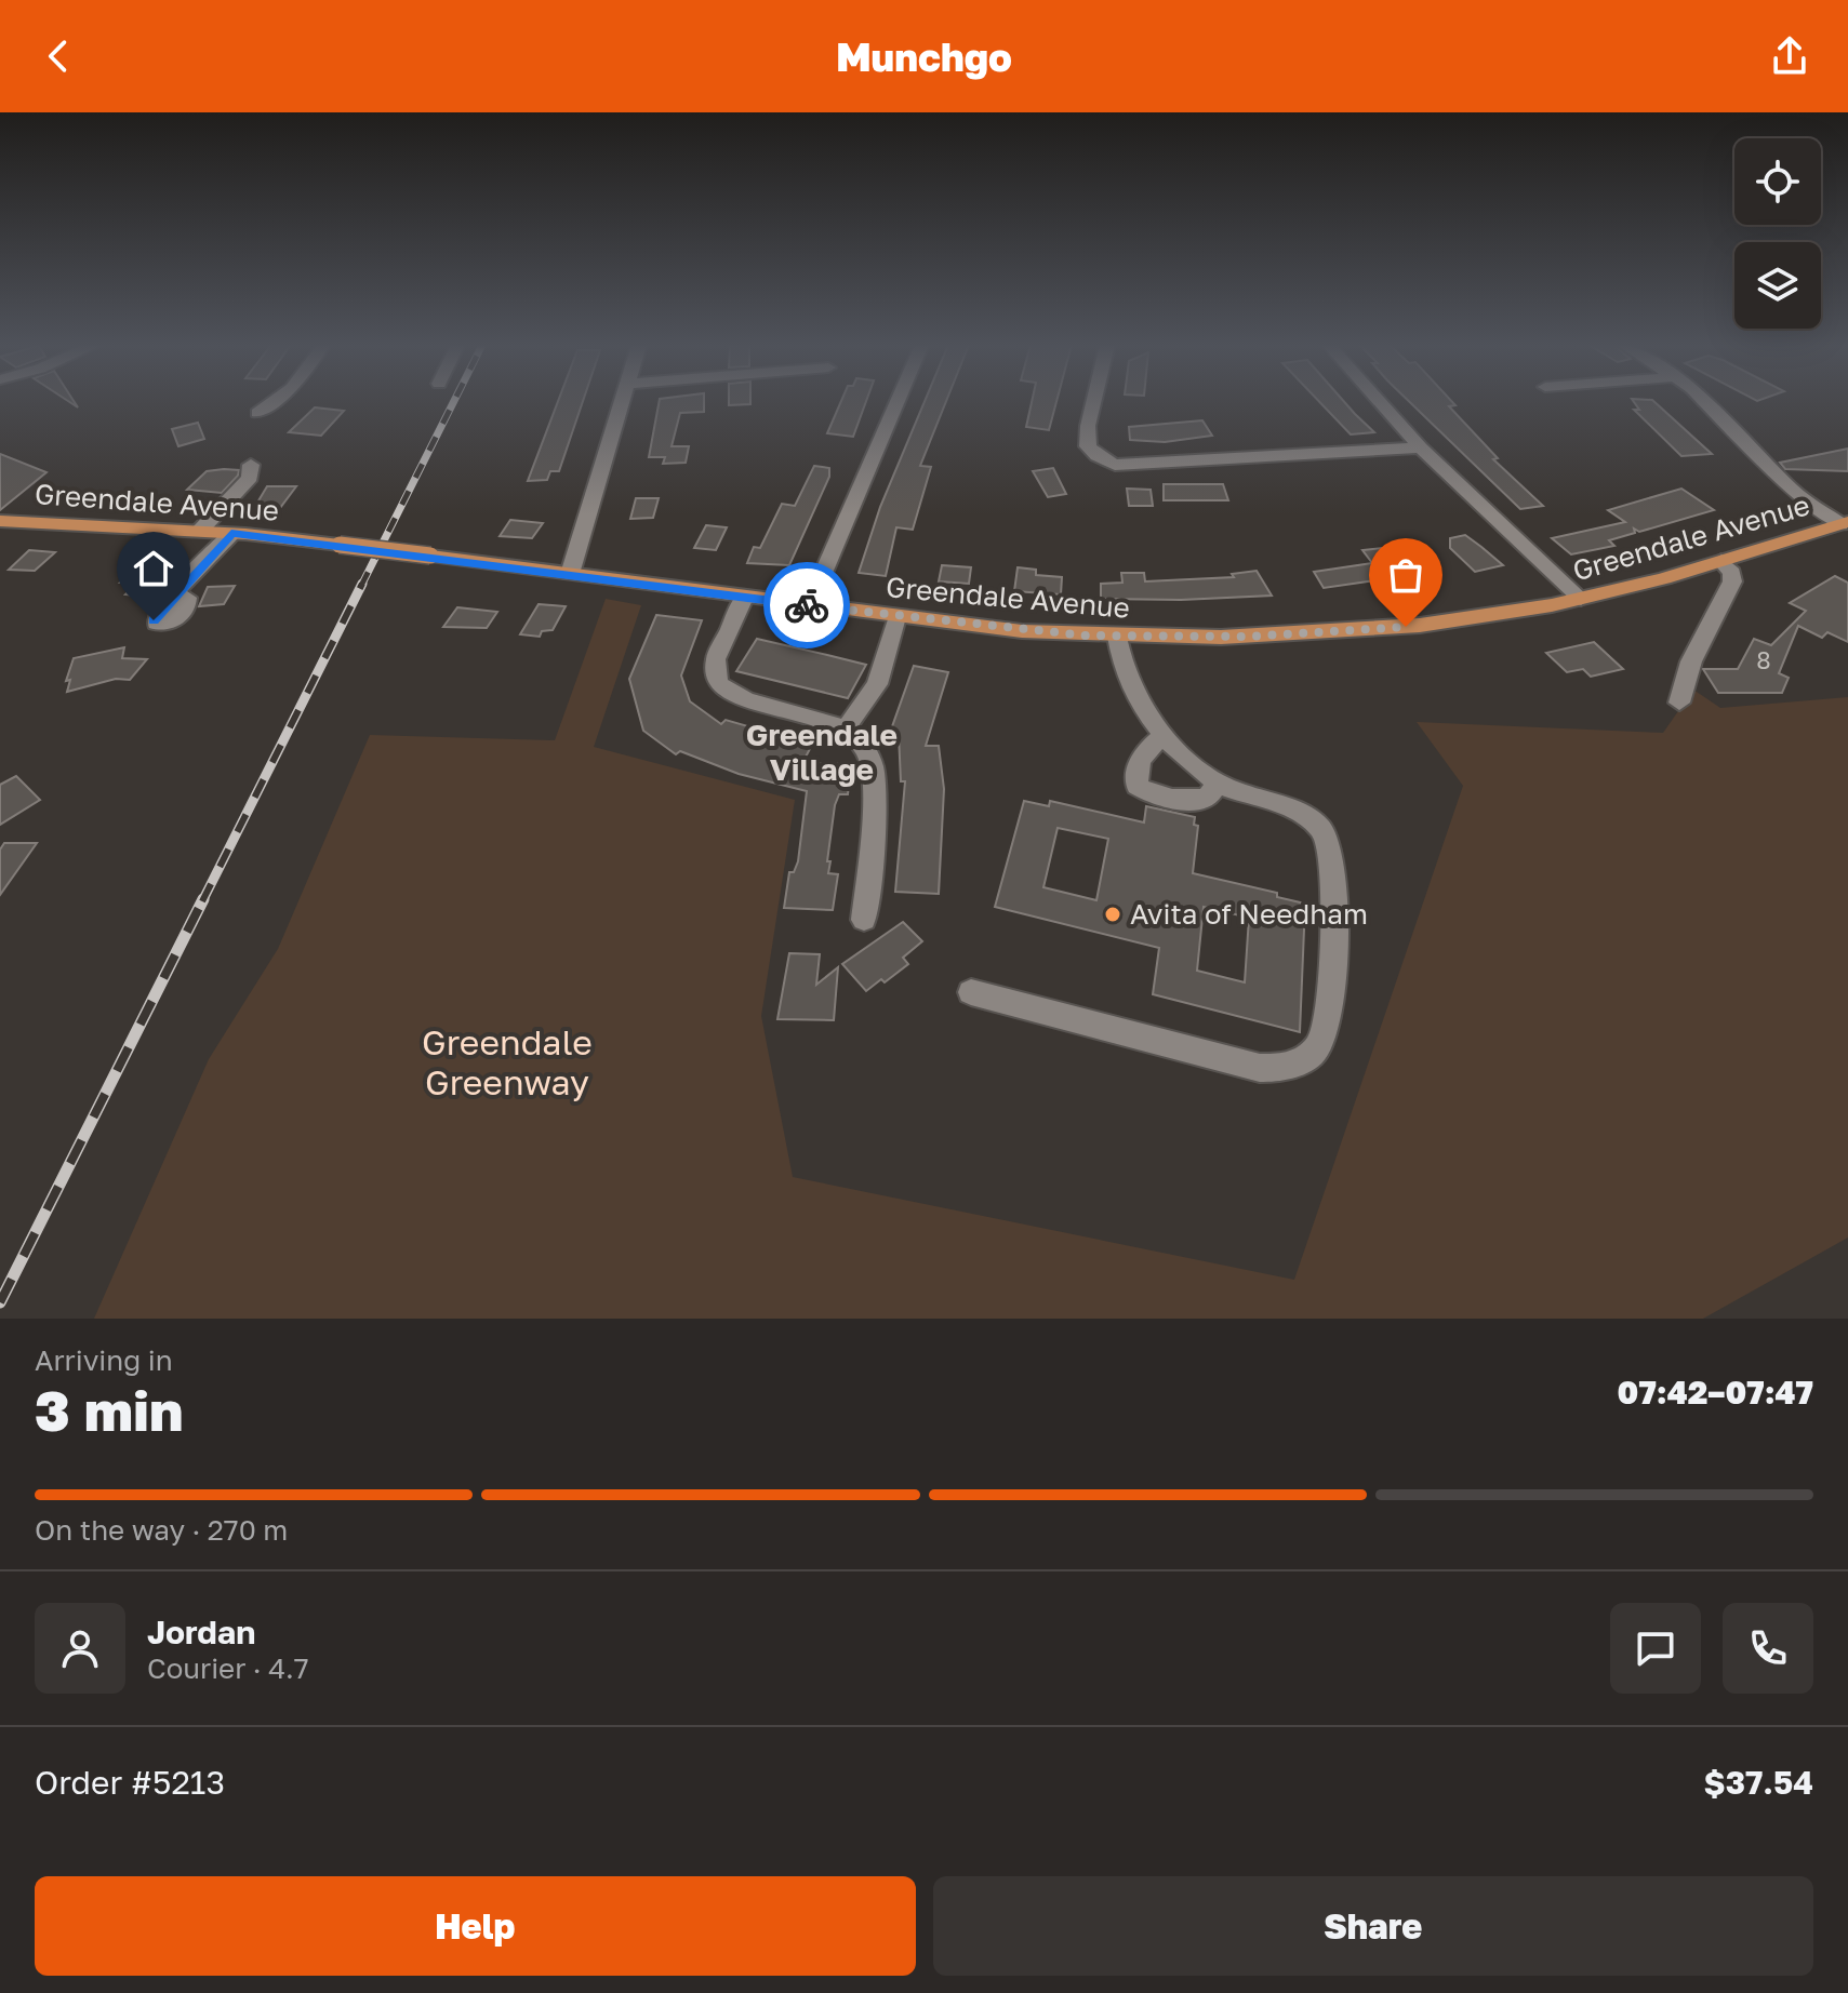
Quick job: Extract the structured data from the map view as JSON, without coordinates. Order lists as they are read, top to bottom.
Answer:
{
  "streets": {
    "main road": ["Greendale Avenue"]
  },
  "districts": ["Greendale Village"],
  "parks": ["Greendale Greenway"],
  "places": ["Avita of Needham"],
  "house_numbers": ["8"],
  "page": {
    "header": "Munchgo",
    "heading": ["3 min", "Arriving in", "07:42–07:47"],
    "panel": [
      "Jordan",
      "Courier · 4.7",
      "Order #5213",
      "$37.54"
    ],
    "bar": "On the way · 270 m",
    "buttons": ["Help", "Share"]
  }
}
